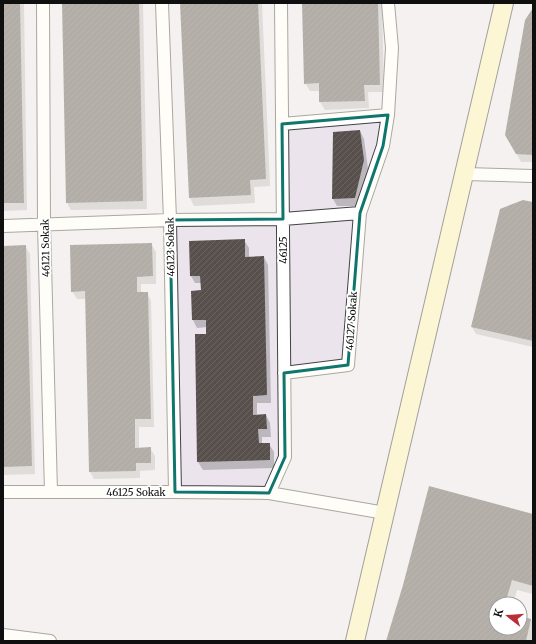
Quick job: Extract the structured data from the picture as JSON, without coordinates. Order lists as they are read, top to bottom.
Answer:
{
  "streets": {
    "street": [
      "46123 Sokak",
      "46121 Sokak",
      "46125",
      "46127 Sokak",
      "46125 Sokak"
    ]
  },
  "crossings": [
    ["46123 Sokak", "46125 Sokak"],
    ["46121 Sokak", "46125 Sokak"],
    ["46125", "46127 Sokak"],
    ["46125", "46125 Sokak"]
  ],
  "north": "left"
}
